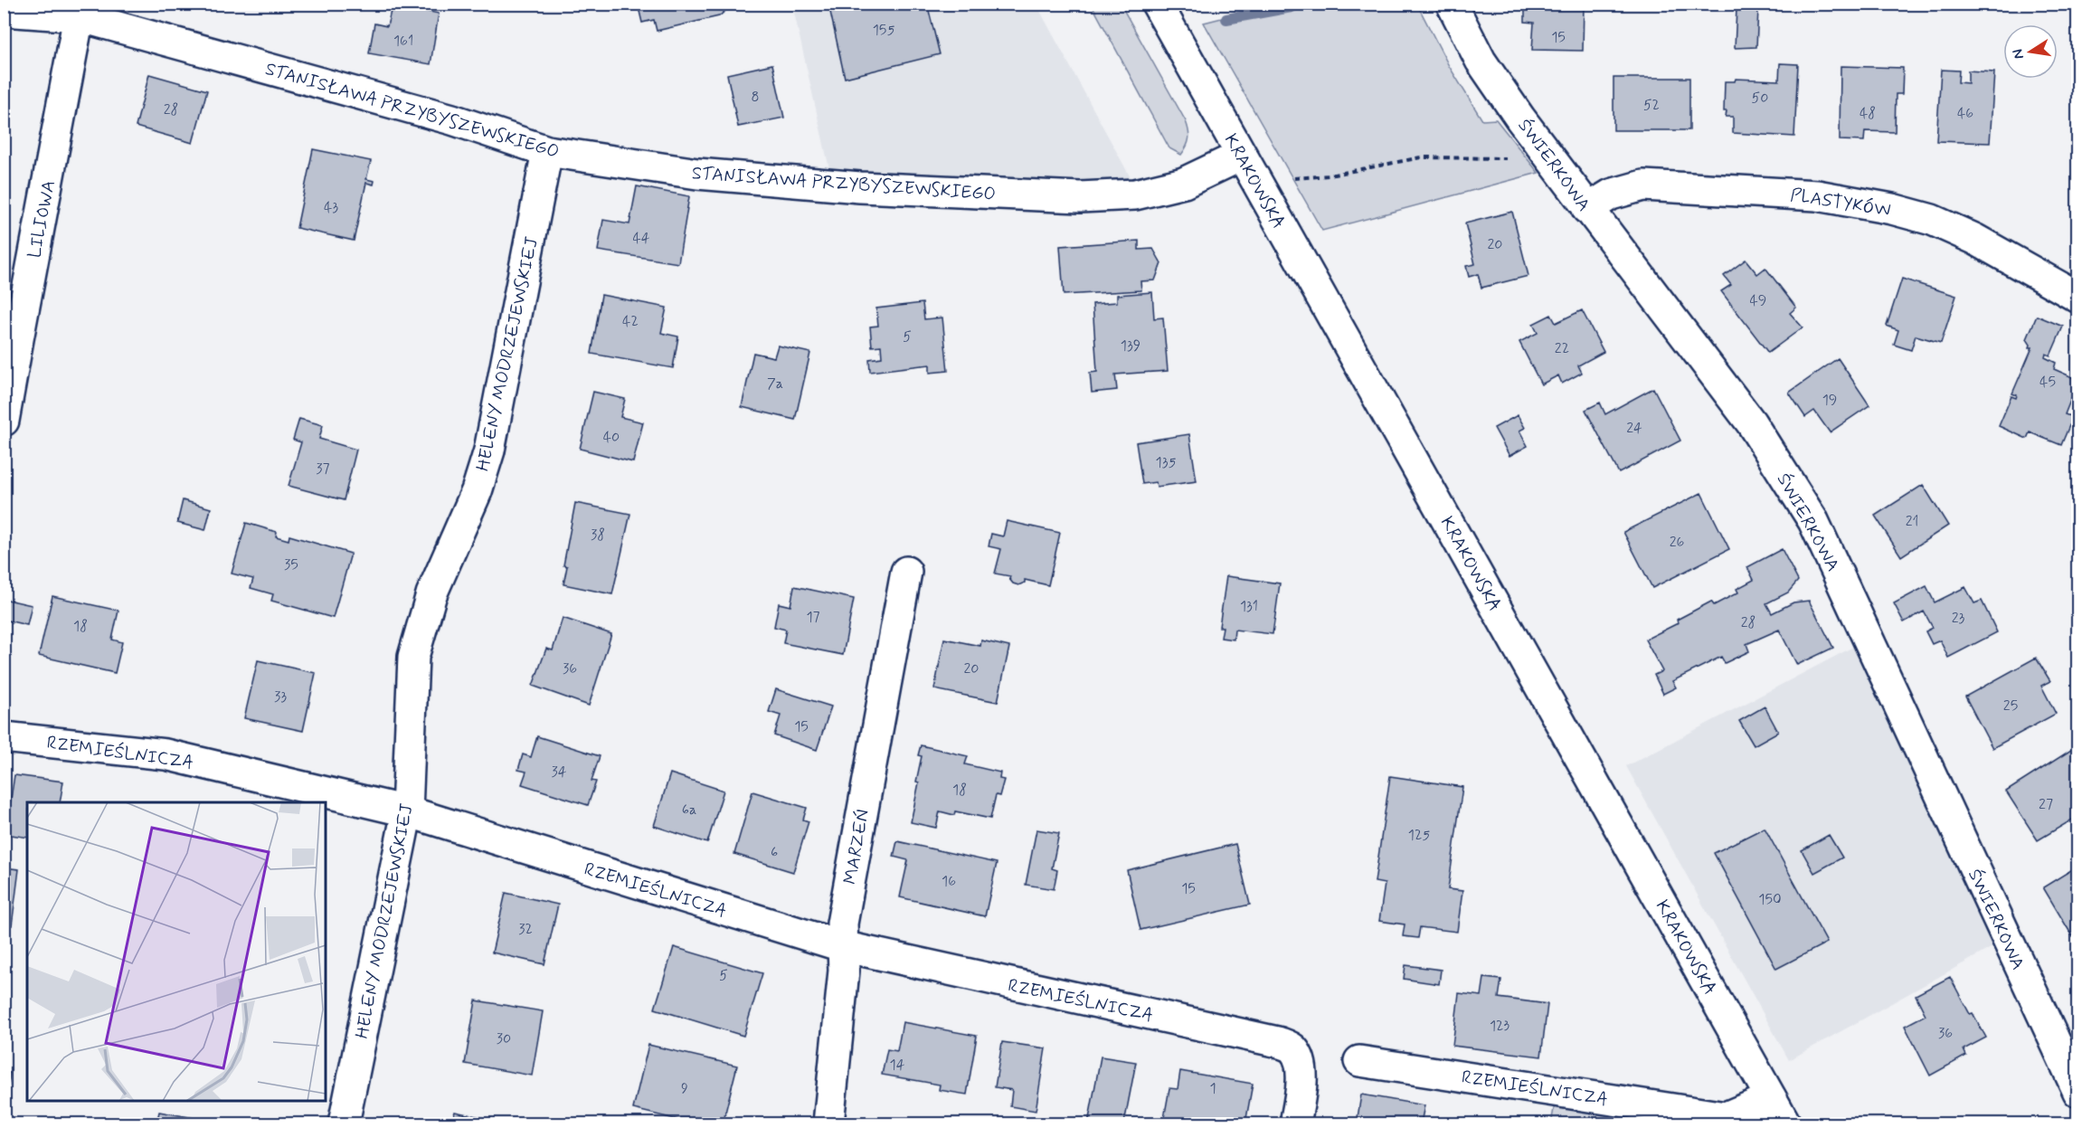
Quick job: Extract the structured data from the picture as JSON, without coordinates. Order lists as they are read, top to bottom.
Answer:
{
  "streets": {
    "street": [
      "STANISŁAWA PRZYBYSZEWSKIEGO",
      "ŚWIERKOWA",
      "KRAKOWSKA",
      "PLASTYKÓW",
      "LILIOWA",
      "HELENY MODRZEJEWSKIEJ",
      "RZEMIEŚLNICZA",
      "MARZEŃ"
    ]
  },
  "crossings": [
    ["STANISŁAWA PRZYBYSZEWSKIEGO", "KRAKOWSKA"],
    ["STANISŁAWA PRZYBYSZEWSKIEGO", "LILIOWA"],
    ["STANISŁAWA PRZYBYSZEWSKIEGO", "HELENY MODRZEJEWSKIEJ"],
    ["ŚWIERKOWA", "PLASTYKÓW"],
    ["KRAKOWSKA", "RZEMIEŚLNICZA"],
    ["HELENY MODRZEJEWSKIEJ", "RZEMIEŚLNICZA"],
    ["RZEMIEŚLNICZA", "MARZEŃ"]
  ],
  "house_numbers": [
    "155",
    "15",
    "161",
    "8",
    "50",
    "52",
    "28",
    "48",
    "46",
    "43",
    "44",
    "20",
    "49",
    "42",
    "5",
    "139",
    "22",
    "45",
    "7a",
    "19",
    "24",
    "40",
    "135",
    "37",
    "21",
    "38",
    "26",
    "35",
    "131",
    "17",
    "23",
    "28",
    "18",
    "36",
    "20",
    "33",
    "25",
    "15",
    "34",
    "18",
    "27",
    "6a",
    "125",
    "6",
    "16",
    "15",
    "150",
    "32",
    "5",
    "123",
    "36",
    "30",
    "14",
    "9",
    "1"
  ],
  "north": "left"
}
